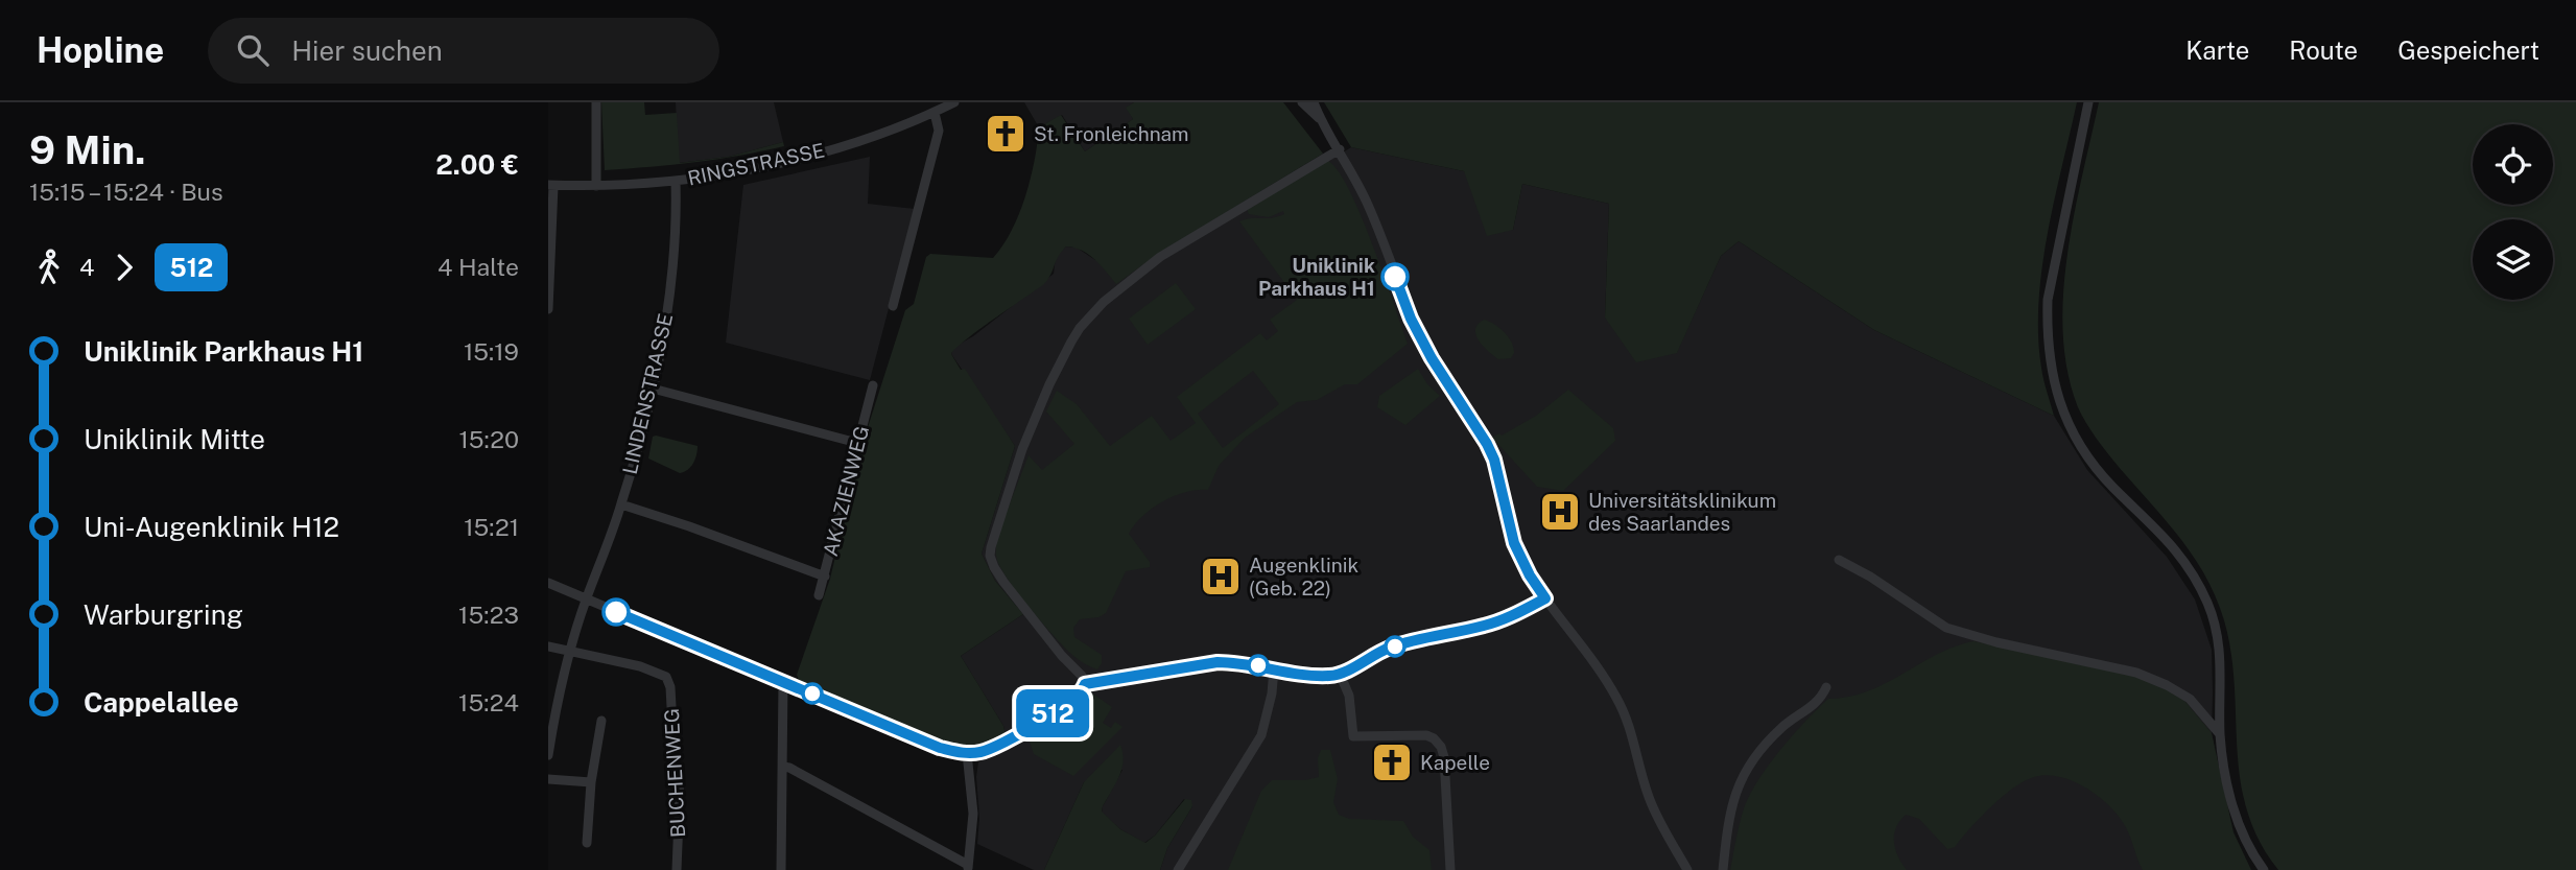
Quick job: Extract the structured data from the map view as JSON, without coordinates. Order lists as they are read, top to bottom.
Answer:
{
  "streets": {
    "street": [
      "RINGSTRASSE",
      "LINDENSTRASSE",
      "AKAZIENWEG",
      "BUCHENWEG"
    ]
  },
  "crossings": [
    ["RINGSTRASSE", "LINDENSTRASSE"],
    ["LINDENSTRASSE", "BUCHENWEG"]
  ],
  "places": {
    "church": ["St. Fronleichnam", "Kapelle"],
    "other": ["Uniklinik Parkhaus H1"],
    "hospital": ["Universitätsklinikum des Saarlandes", "Augenklinik (Geb. 22)"]
  },
  "lines": ["bus line 512"],
  "page": {
    "header": "Hopline",
    "search": "Hier suchen",
    "nav": ["Karte", "Route", "Gespeichert"],
    "heading": ["9 Min.", "15:15 – 15:24 · Bus", "2.00 €"],
    "on_map": "512",
    "legs": ["4", "512", "4 Halte"],
    "list": [
      {
        "name": "Uniklinik Parkhaus H1",
        "value": "15:19"
      },
      {
        "name": "Uniklinik Mitte",
        "value": "15:20"
      },
      {
        "name": "Uni-Augenklinik H12",
        "value": "15:21"
      },
      {
        "name": "Warburgring",
        "value": "15:23"
      },
      {
        "name": "Cappelallee",
        "value": "15:24"
      }
    ]
  }
}
